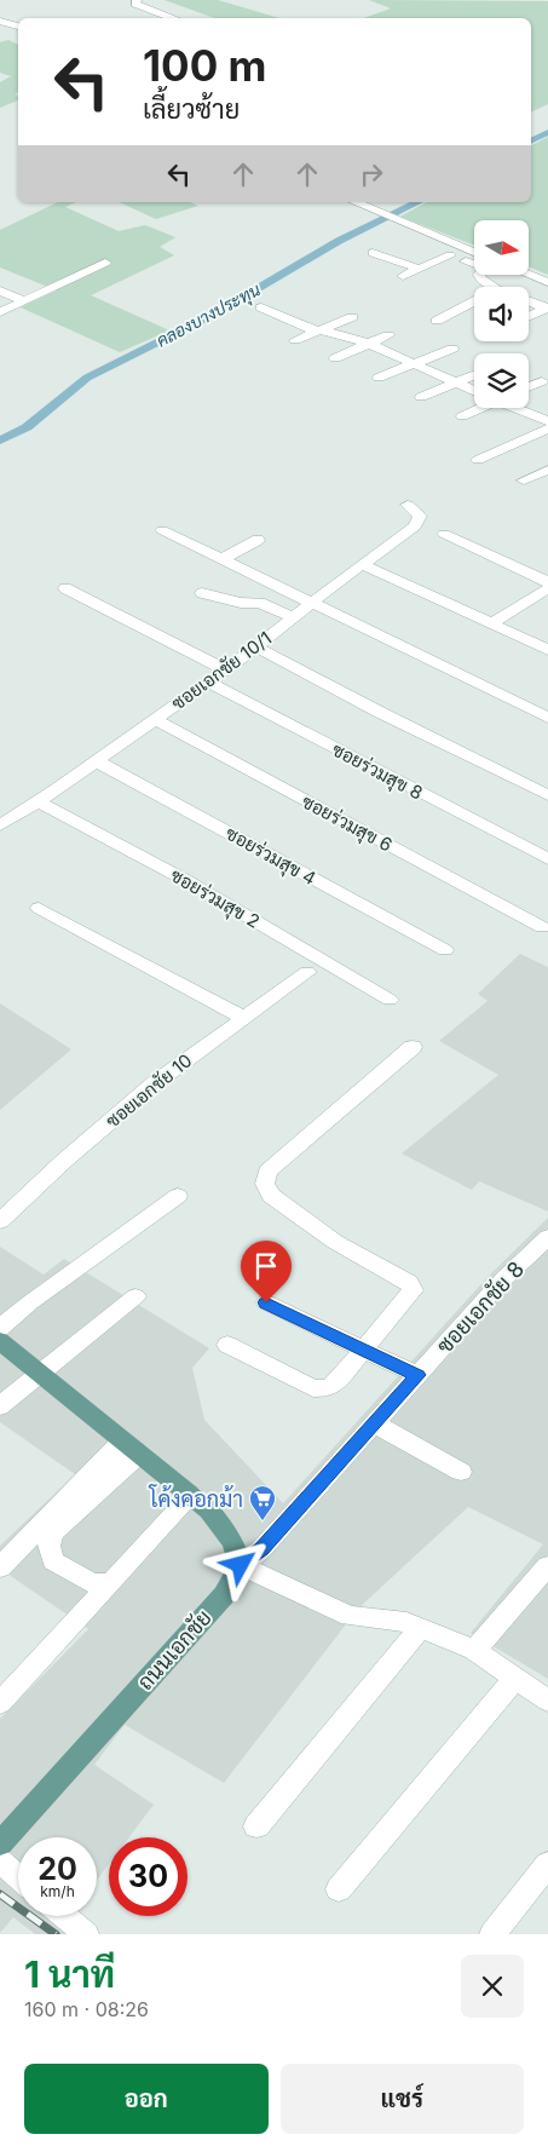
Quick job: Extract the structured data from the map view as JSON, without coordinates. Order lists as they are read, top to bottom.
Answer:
{
  "streets": {
    "main road": ["ถนนเอกชัย"],
    "street": [
      "ซอยเอกชัย 10/1",
      "ซอยร่วมสุข 8",
      "ซอยร่วมสุข 6",
      "ซอยร่วมสุข 4",
      "ซอยร่วมสุข 2",
      "ซอยเอกชัย 10",
      "ซอยเอกชัย 8"
    ]
  },
  "crossings": [
    ["ซอยเอกชัย 10/1", "ซอยร่วมสุข 8"],
    ["ซอยเอกชัย 10/1", "ซอยร่วมสุข 6"],
    ["ซอยเอกชัย 10/1", "ซอยร่วมสุข 4"],
    ["ซอยเอกชัย 10/1", "ซอยร่วมสุข 2"],
    ["ซอยเอกชัย 8", "ถนนเอกชัย"]
  ],
  "water": ["คลองบางประทุน"],
  "places": {
    "supermarket": ["โค้งคอกม้า"]
  },
  "north": "right",
  "page": {
    "turn": ["100 m", "เลี้ยวซ้าย"],
    "speed": "20 km/h",
    "limit": "30",
    "heading": ["1 นาที", "160 m · 08:26"],
    "buttons": ["ออก", "แชร์"]
  }
}
